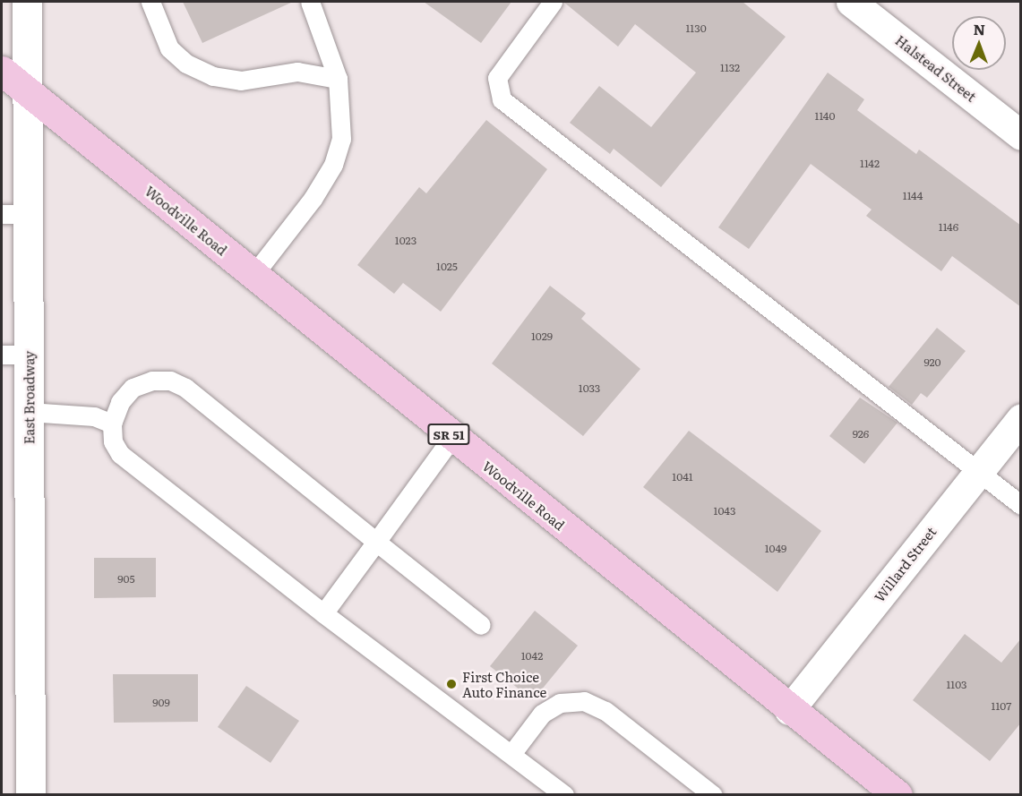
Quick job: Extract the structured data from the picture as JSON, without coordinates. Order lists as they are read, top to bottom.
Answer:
{
  "streets": {
    "main road": ["Woodville Road", "SR 51"],
    "street": ["Halstead Street", "East Broadway", "Willard Street"]
  },
  "crossings": [
    ["Woodville Road", "East Broadway"],
    ["Woodville Road", "Willard Street"]
  ],
  "places": ["First Choice Auto Finance"],
  "house_numbers": [
    "1130",
    "1132",
    "1140",
    "1142",
    "1144",
    "1146",
    "1023",
    "1025",
    "1029",
    "920",
    "1033",
    "926",
    "1041",
    "1043",
    "1049",
    "905",
    "1042",
    "1103",
    "909",
    "1107"
  ],
  "north": "top"
}
